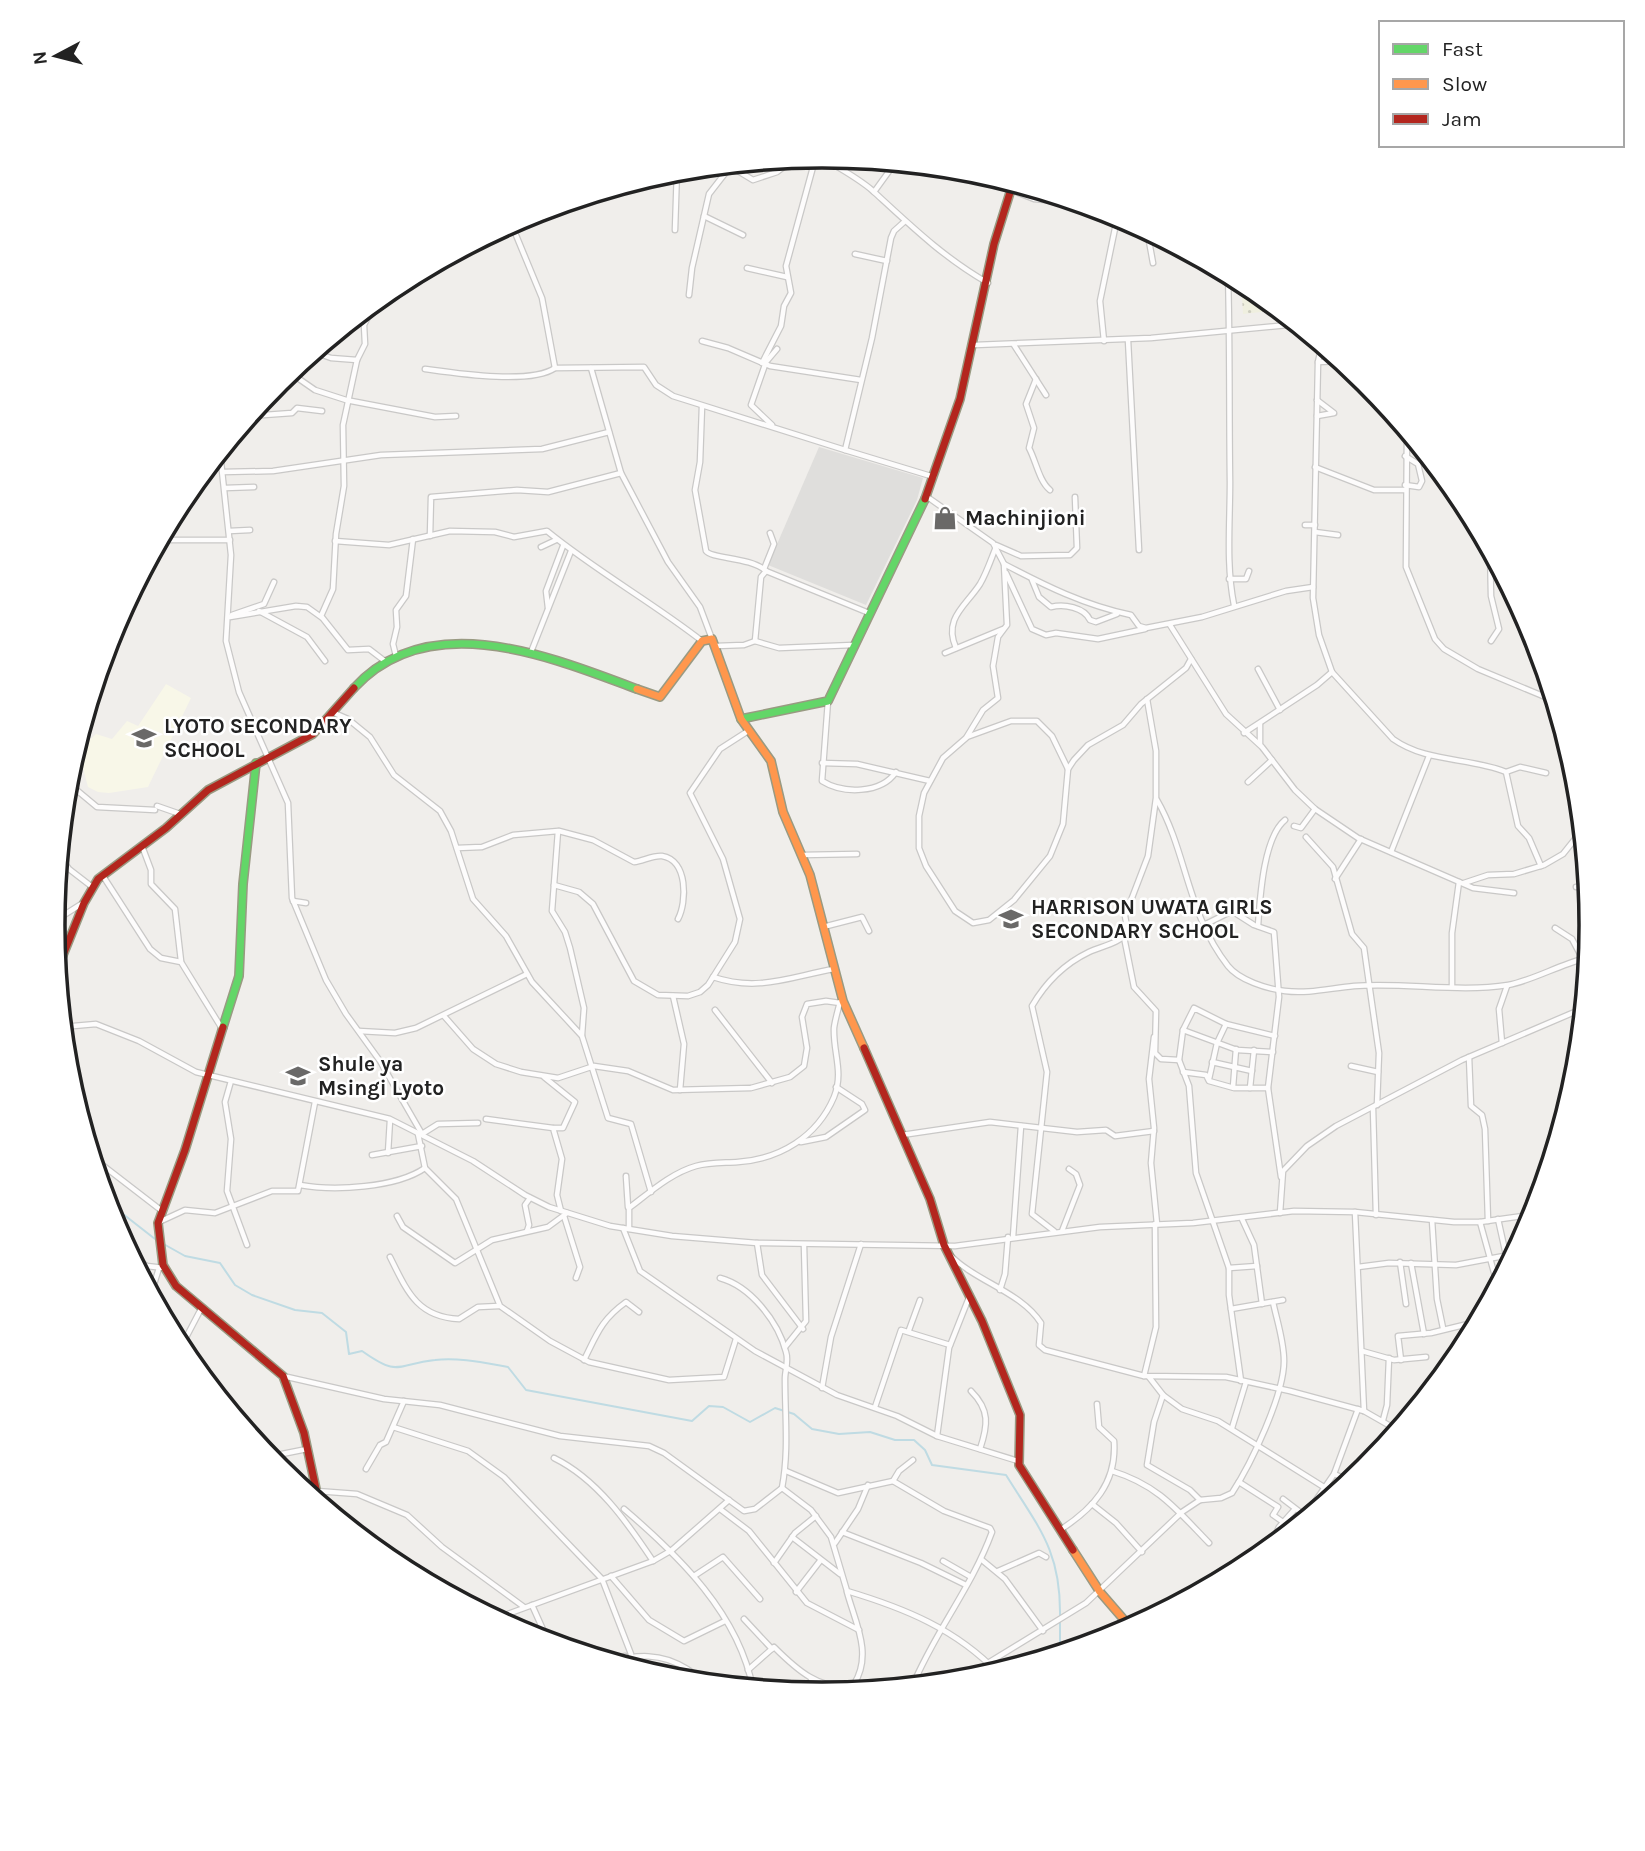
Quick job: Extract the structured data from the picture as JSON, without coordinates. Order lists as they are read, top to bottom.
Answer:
{
  "places": {
    "shop": ["Machinjioni"],
    "school or university": ["LYOTO SECONDARY SCHOOL", "HARRISON UWATA GIRLS SECONDARY SCHOOL", "Shule ya Msingi Lyoto"]
  },
  "legend": ["Fast", "Slow", "Jam"],
  "north": "left"
}
